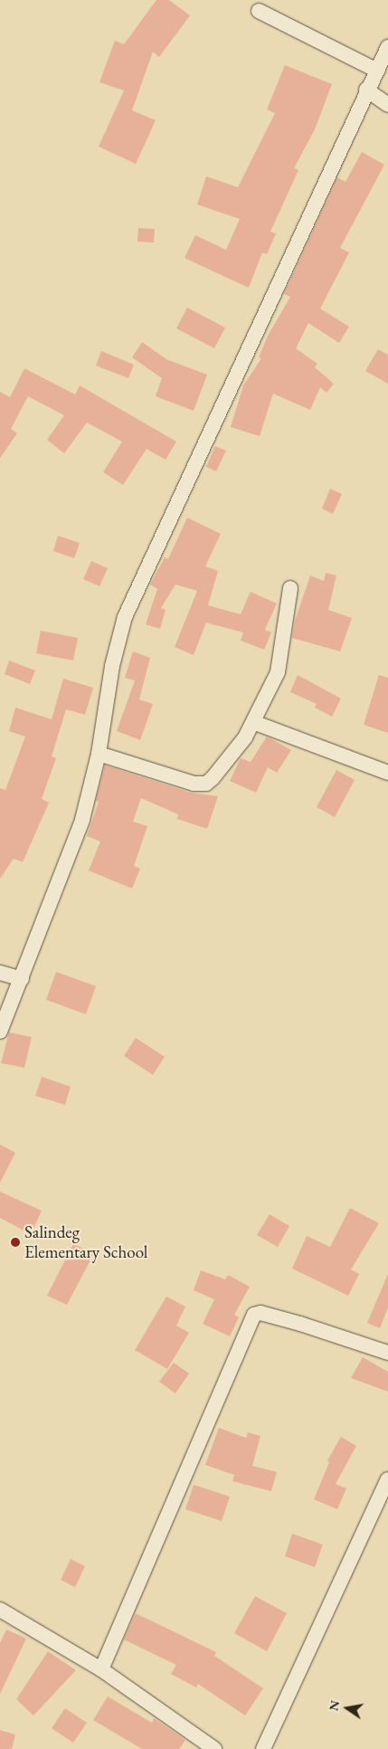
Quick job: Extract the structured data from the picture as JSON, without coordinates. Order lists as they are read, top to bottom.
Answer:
{
  "places": ["Salindeg Elementary School"],
  "north": "left"
}
